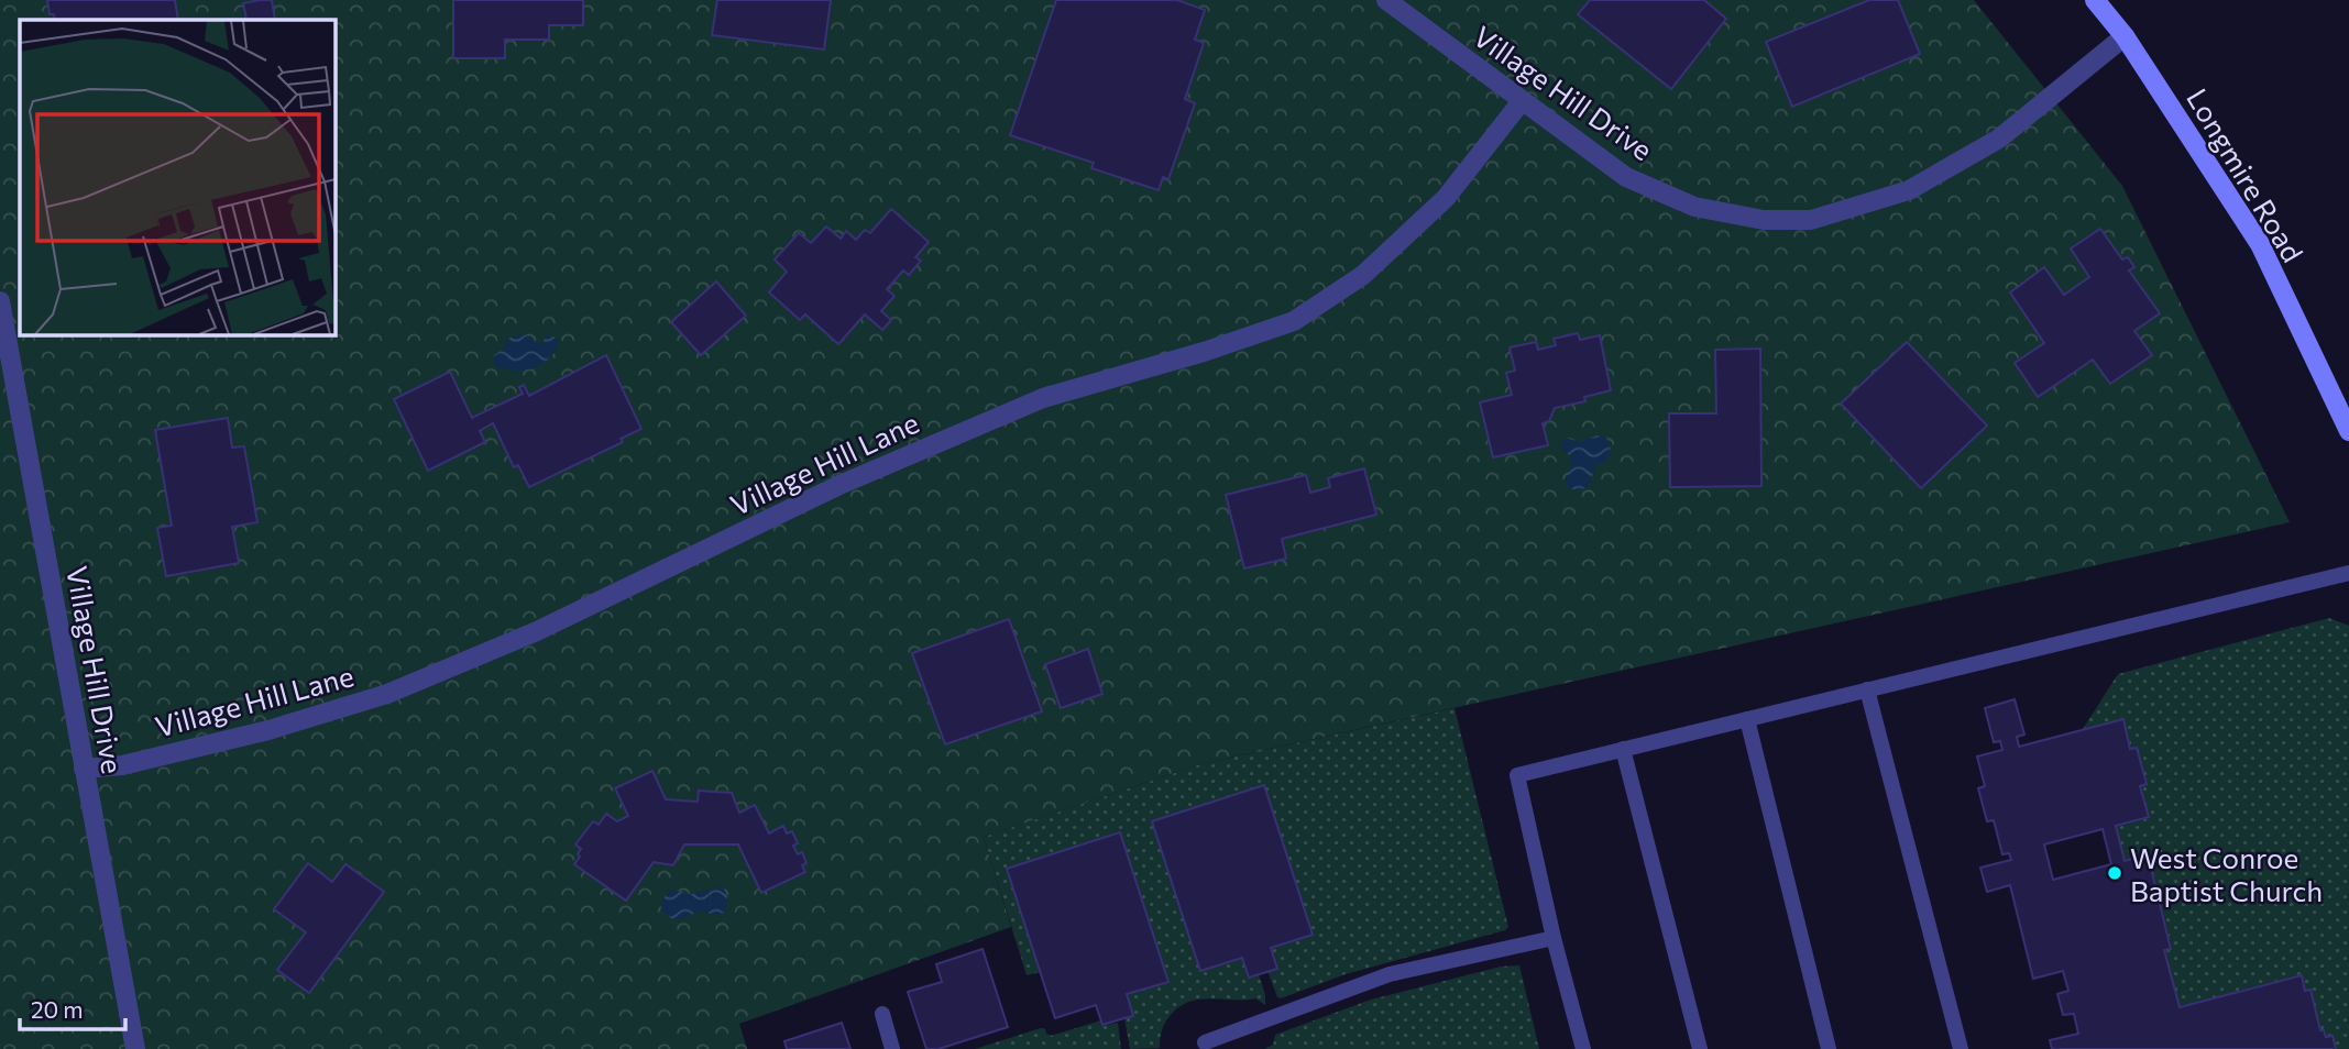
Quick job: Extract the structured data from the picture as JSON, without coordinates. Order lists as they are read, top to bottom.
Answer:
{
  "streets": {
    "main road": ["Longmire Road"],
    "street": ["Village Hill Drive", "Village Hill Lane"]
  },
  "crossings": [
    ["Village Hill Drive", "Longmire Road"],
    ["Village Hill Drive", "Village Hill Lane"]
  ],
  "places": ["West Conroe Baptist Church"],
  "scale_bar": "20 m"
}
